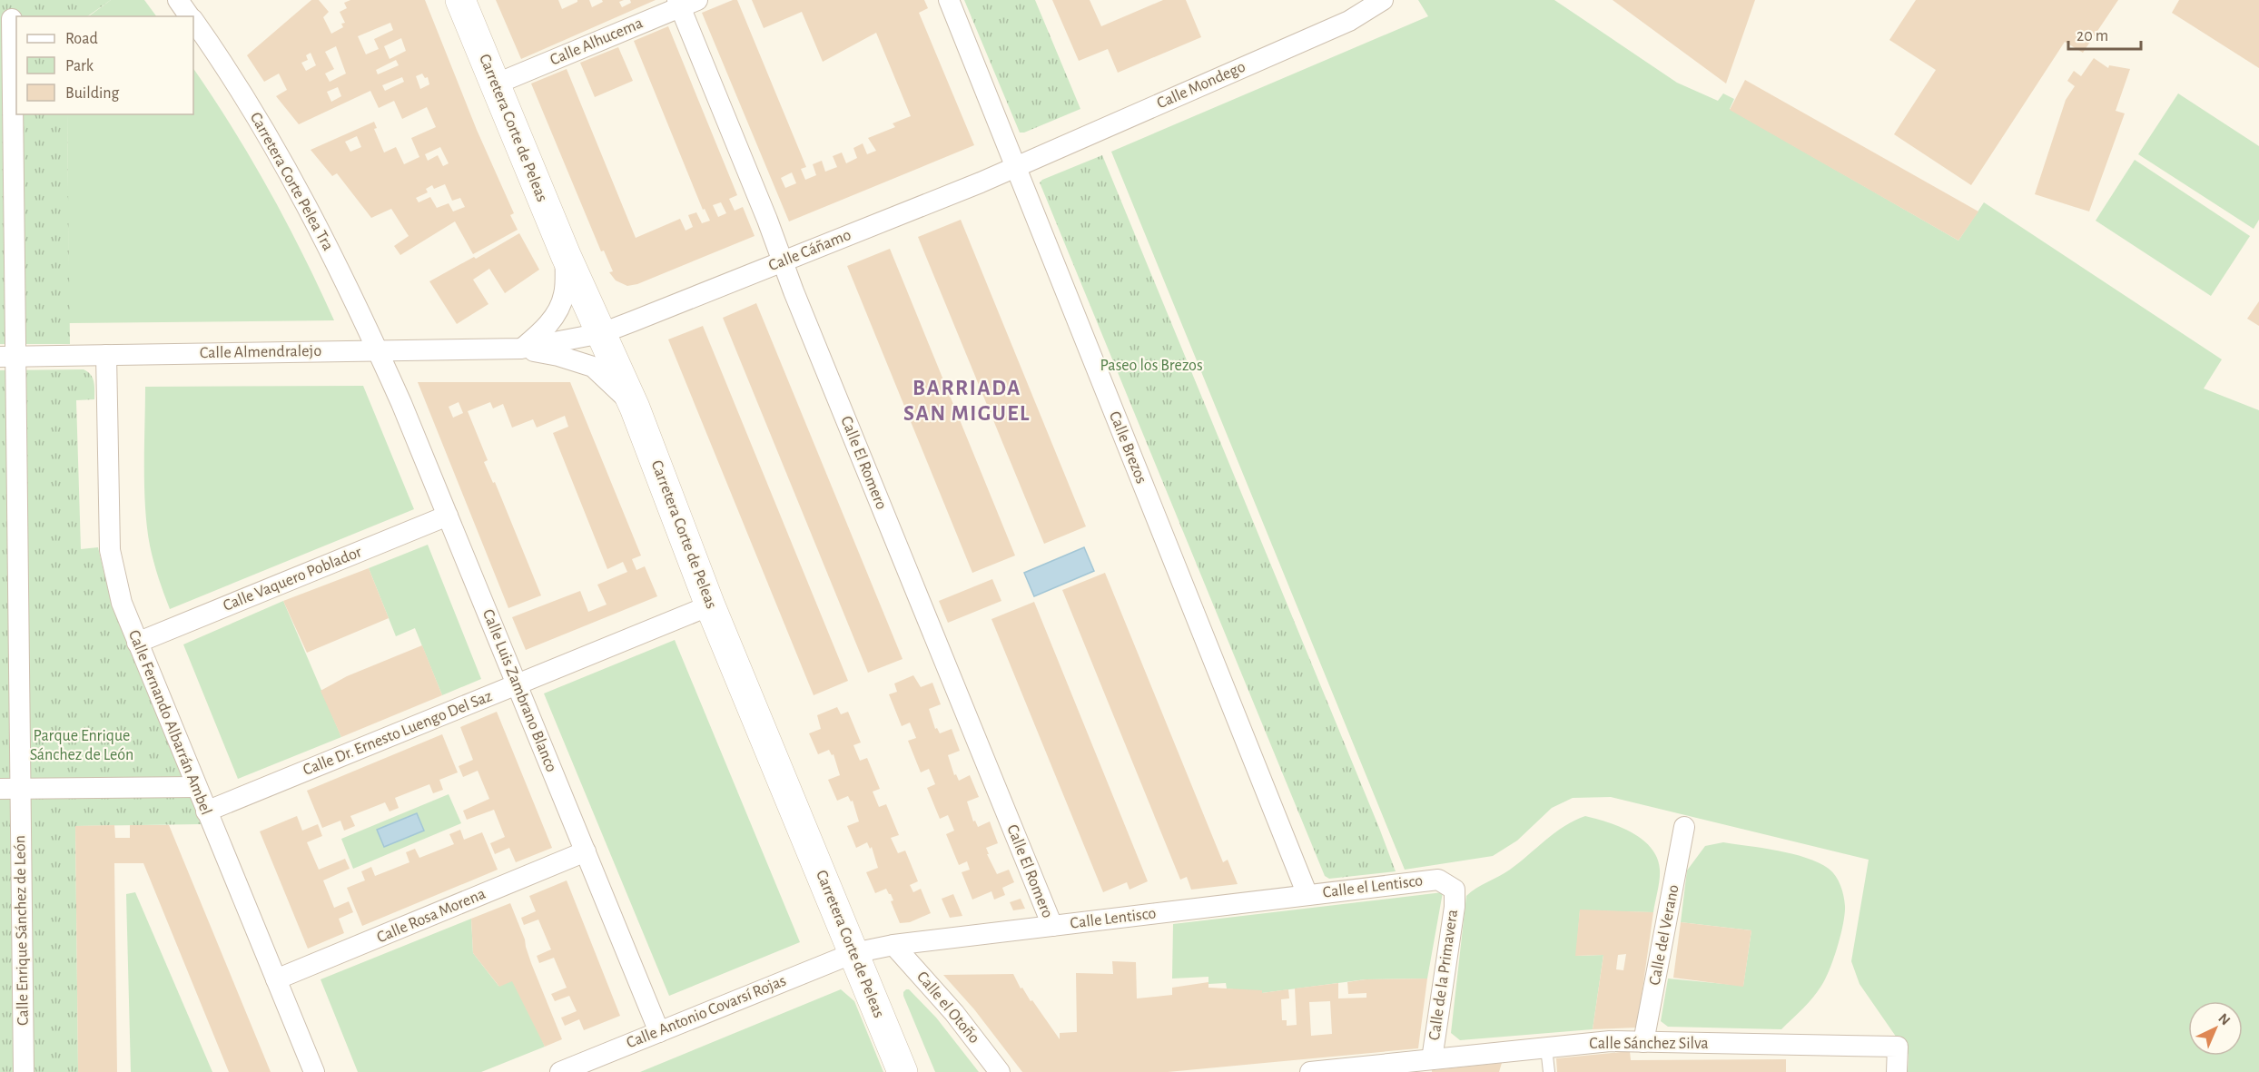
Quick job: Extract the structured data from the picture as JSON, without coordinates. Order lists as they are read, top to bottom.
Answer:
{
  "streets": {
    "street": [
      "Calle Alhucema",
      "Calle Mondego",
      "Carretera Corte de Peleas",
      "Carretera Corte Pelea Tra",
      "Calle Cáñamo",
      "Calle Almendralejo",
      "Calle Brezos",
      "Calle El Romero",
      "Calle Vaquero Poblador",
      "Calle Luis Zambrano Blanco",
      "Calle Fernando Albarrán Ambel",
      "Calle Dr. Ernesto Luengo Del Saz",
      "Calle el Lentisco",
      "Calle Rosa Morena",
      "Calle Lentisco",
      "Calle Enrique Sánchez de León",
      "Calle del Verano",
      "Calle de la Primavera",
      "Calle el Otoño",
      "Calle Antonio Covarsí Rojas",
      "Calle Sánchez Silva"
    ]
  },
  "crossings": [
    ["Calle Alhucema", "Carretera Corte de Peleas"],
    ["Calle Alhucema", "Calle El Romero"],
    ["Calle Mondego", "Calle Cáñamo"],
    ["Calle Mondego", "Calle Brezos"],
    ["Carretera Corte de Peleas", "Calle Cáñamo"],
    ["Carretera Corte de Peleas", "Calle Almendralejo"],
    ["Carretera Corte de Peleas", "Calle Dr. Ernesto Luengo Del Saz"],
    ["Carretera Corte de Peleas", "Calle Lentisco"],
    ["Carretera Corte de Peleas", "Calle Antonio Covarsí Rojas"],
    ["Carretera Corte Pelea Tra", "Calle Almendralejo"],
    ["Carretera Corte Pelea Tra", "Calle Luis Zambrano Blanco"],
    ["Calle Cáñamo", "Calle Almendralejo"],
    ["Calle Cáñamo", "Calle Brezos"],
    ["Calle Cáñamo", "Calle El Romero"],
    ["Calle Almendralejo", "Calle Luis Zambrano Blanco"],
    ["Calle Almendralejo", "Calle Fernando Albarrán Ambel"],
    ["Calle Almendralejo", "Calle Enrique Sánchez de León"],
    ["Calle Brezos", "Calle el Lentisco"],
    ["Calle Brezos", "Calle Lentisco"],
    ["Calle El Romero", "Calle Lentisco"],
    ["Calle Vaquero Poblador", "Calle Luis Zambrano Blanco"],
    ["Calle Vaquero Poblador", "Calle Fernando Albarrán Ambel"],
    ["Calle Luis Zambrano Blanco", "Calle Dr. Ernesto Luengo Del Saz"],
    ["Calle Luis Zambrano Blanco", "Calle Rosa Morena"],
    ["Calle Luis Zambrano Blanco", "Calle Antonio Covarsí Rojas"],
    ["Calle Fernando Albarrán Ambel", "Calle Dr. Ernesto Luengo Del Saz"],
    ["Calle Fernando Albarrán Ambel", "Calle Rosa Morena"],
    ["Calle el Lentisco", "Calle Lentisco"],
    ["Calle el Lentisco", "Calle de la Primavera"],
    ["Calle Lentisco", "Calle el Otoño"],
    ["Calle Lentisco", "Calle Antonio Covarsí Rojas"],
    ["Calle del Verano", "Calle Sánchez Silva"],
    ["Calle de la Primavera", "Calle Sánchez Silva"]
  ],
  "districts": ["BARRIADA SAN MIGUEL"],
  "parks": ["Paseo los Brezos", "Parque Enrique Sánchez de León"],
  "legend": ["Road", "Park", "Building"],
  "scale_bar": "20 m",
  "north": "top right"
}
